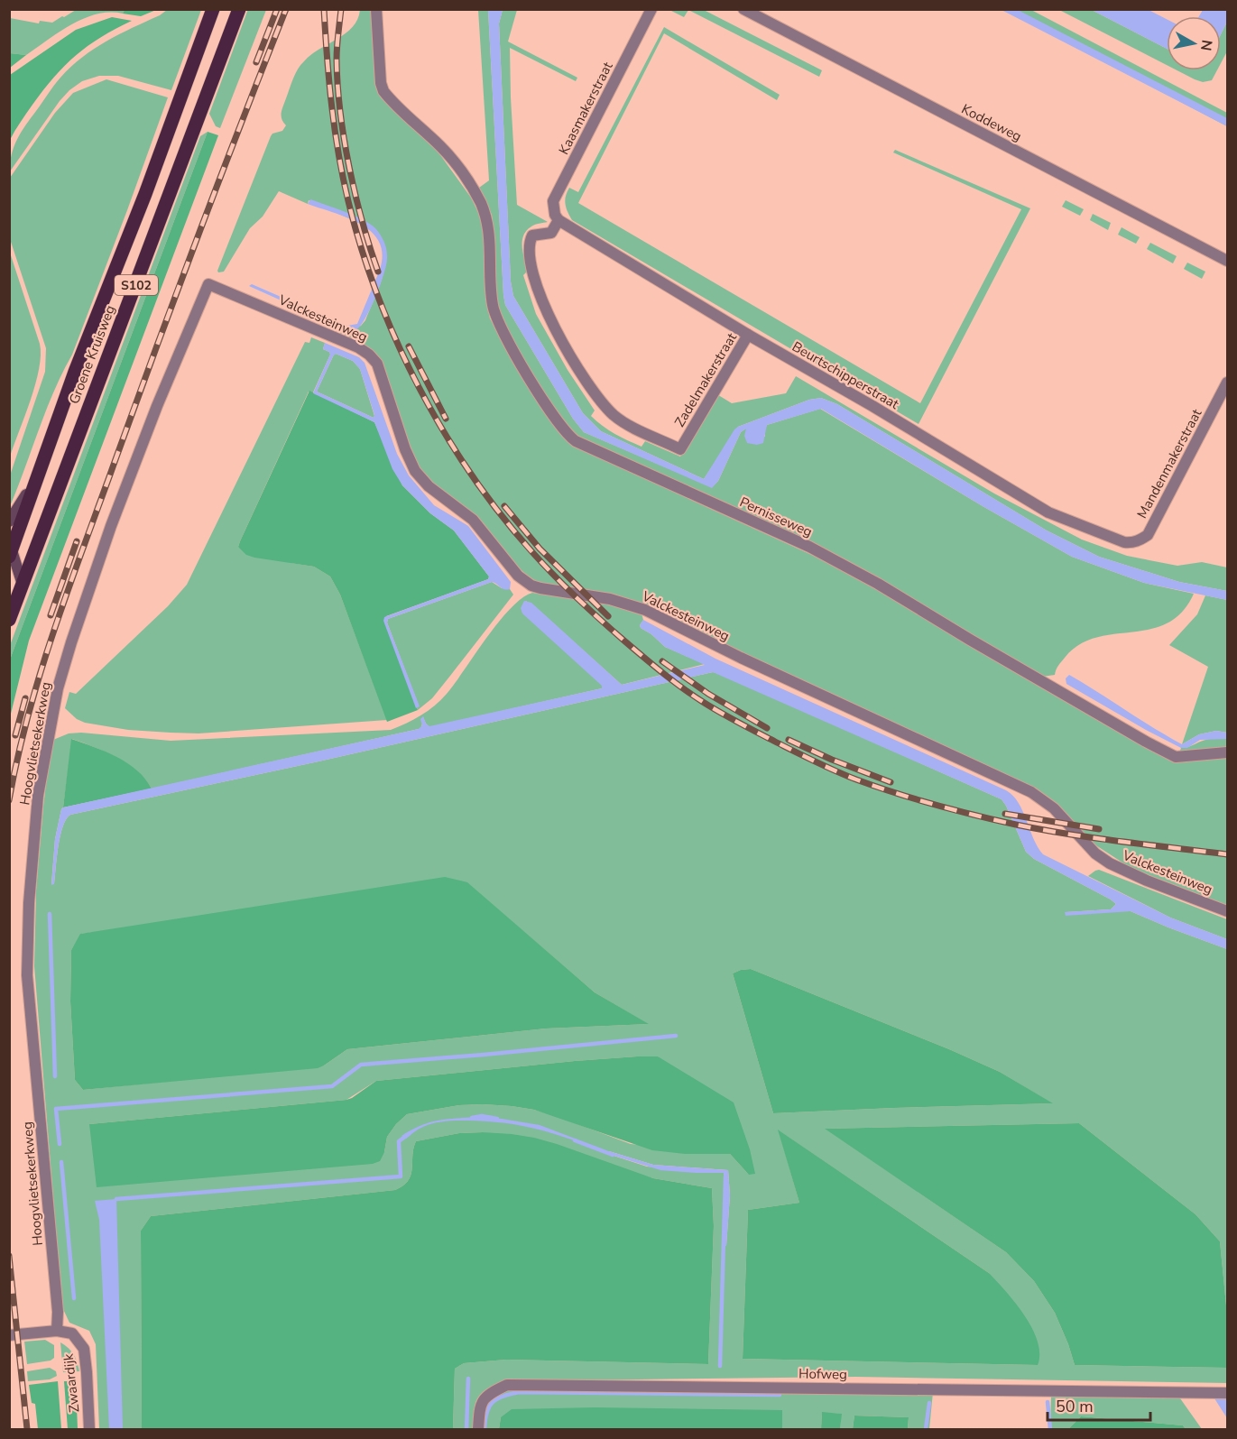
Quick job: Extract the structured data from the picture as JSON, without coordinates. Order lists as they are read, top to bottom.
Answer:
{
  "streets": {
    "main road": ["S102", "Groene Kruisweg"],
    "street": [
      "Kaasmakerstraat",
      "Koddeweg",
      "Valckesteinweg",
      "Beurtschipperstraat",
      "Zadelmakerstraat",
      "Mandenmakerstraat",
      "Pernisseweg",
      "Hoogvlietsekerkweg",
      "Hofweg",
      "Zwaardijk"
    ]
  },
  "crossings": [
    ["Kaasmakerstraat", "Beurtschipperstraat"],
    ["Kaasmakerstraat", "Zadelmakerstraat"],
    ["Valckesteinweg", "Hoogvlietsekerkweg"],
    ["Beurtschipperstraat", "Zadelmakerstraat"],
    ["Beurtschipperstraat", "Mandenmakerstraat"],
    ["Hoogvlietsekerkweg", "Zwaardijk"]
  ],
  "scale_bar": "50 m",
  "north": "right"
}
